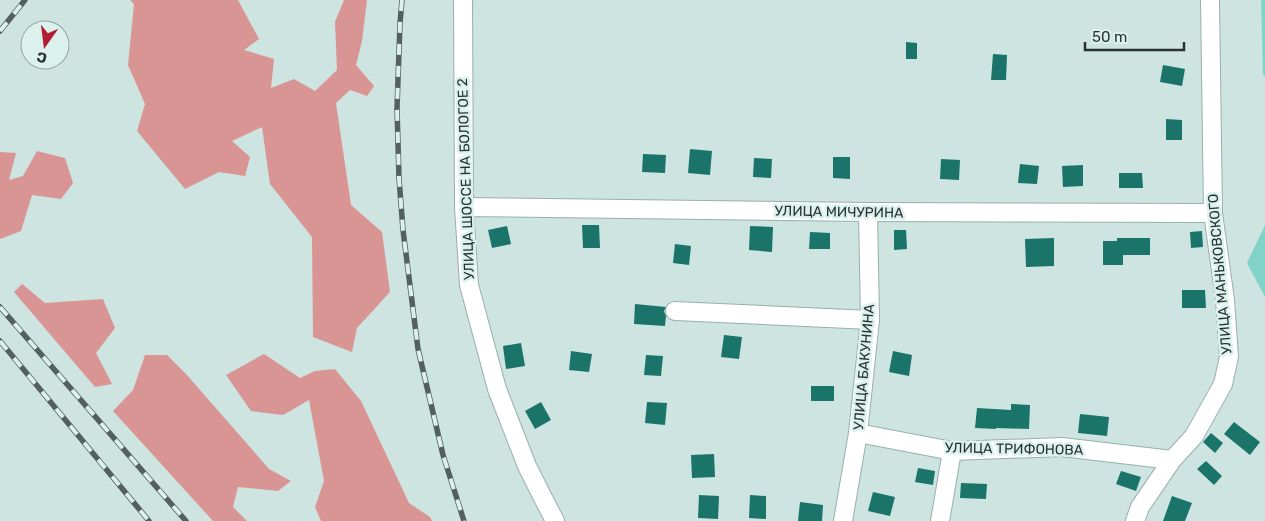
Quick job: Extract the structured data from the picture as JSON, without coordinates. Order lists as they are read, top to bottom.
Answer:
{
  "streets": {
    "street": [
      "УЛИЦА ШОССЕ НА БОЛОГОЕ 2",
      "УЛИЦА МИЧУРИНА",
      "УЛИЦА МАНЬКОВСКОГО",
      "УЛИЦА БАКУНИНА",
      "УЛИЦА ТРИФОНОВА"
    ]
  },
  "crossings": [
    ["УЛИЦА ШОССЕ НА БОЛОГОЕ 2", "УЛИЦА МИЧУРИНА"],
    ["УЛИЦА МИЧУРИНА", "УЛИЦА МАНЬКОВСКОГО"],
    ["УЛИЦА МИЧУРИНА", "УЛИЦА БАКУНИНА"],
    ["УЛИЦА МАНЬКОВСКОГО", "УЛИЦА ТРИФОНОВА"],
    ["УЛИЦА БАКУНИНА", "УЛИЦА ТРИФОНОВА"]
  ],
  "scale_bar": "50 m",
  "north": "bottom"
}
